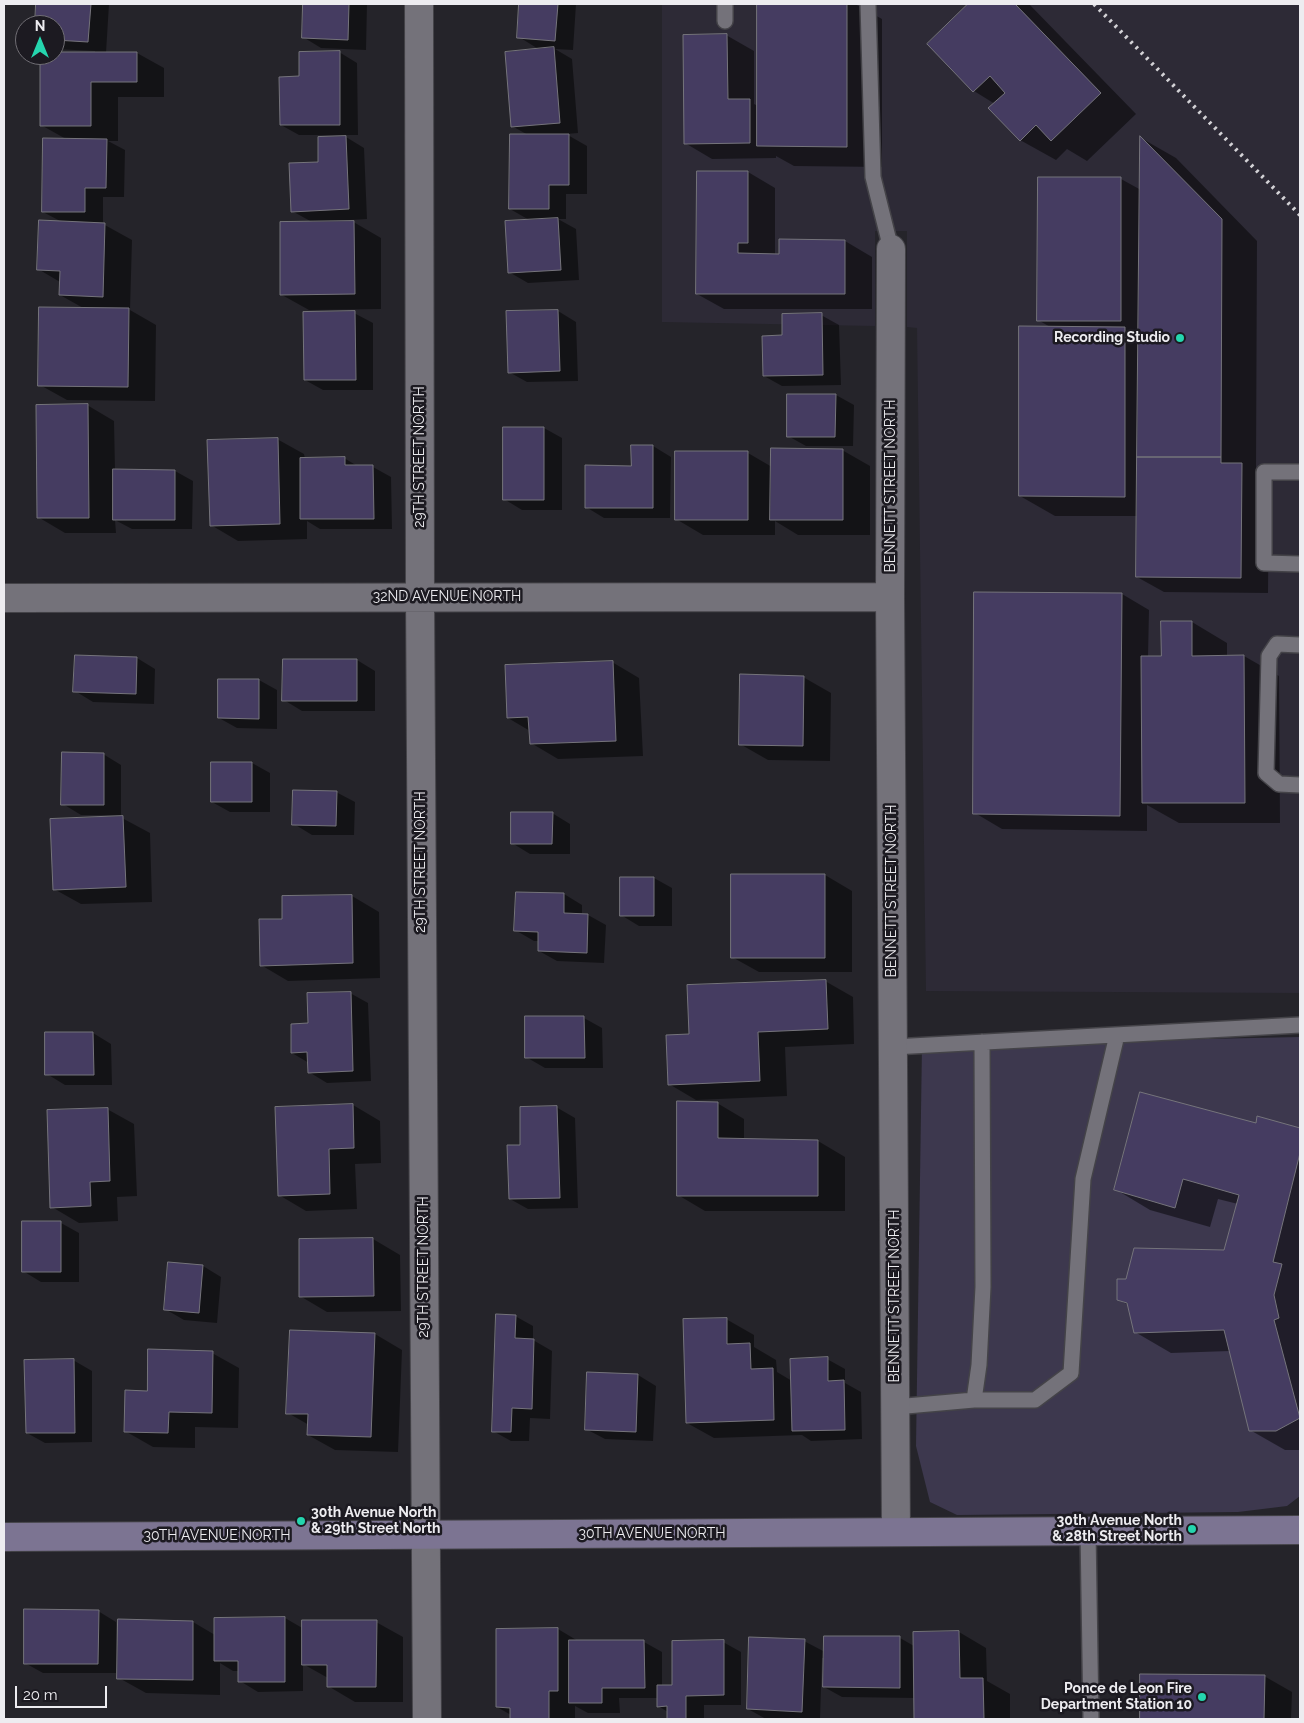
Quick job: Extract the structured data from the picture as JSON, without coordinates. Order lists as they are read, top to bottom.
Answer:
{
  "streets": {
    "street": [
      "29TH STREET NORTH",
      "BENNETT STREET NORTH",
      "32ND AVENUE NORTH",
      "30TH AVENUE NORTH"
    ]
  },
  "crossings": [
    ["29TH STREET NORTH", "32ND AVENUE NORTH"],
    ["29TH STREET NORTH", "30TH AVENUE NORTH"],
    ["BENNETT STREET NORTH", "32ND AVENUE NORTH"],
    ["BENNETT STREET NORTH", "30TH AVENUE NORTH"]
  ],
  "places": [
    "Recording Studio",
    "30th Avenue North & 29th Street North",
    "30th Avenue North & 28th Street North",
    "Ponce de Leon Fire Department Station 10"
  ],
  "scale_bar": "20 m",
  "north": "top"
}
